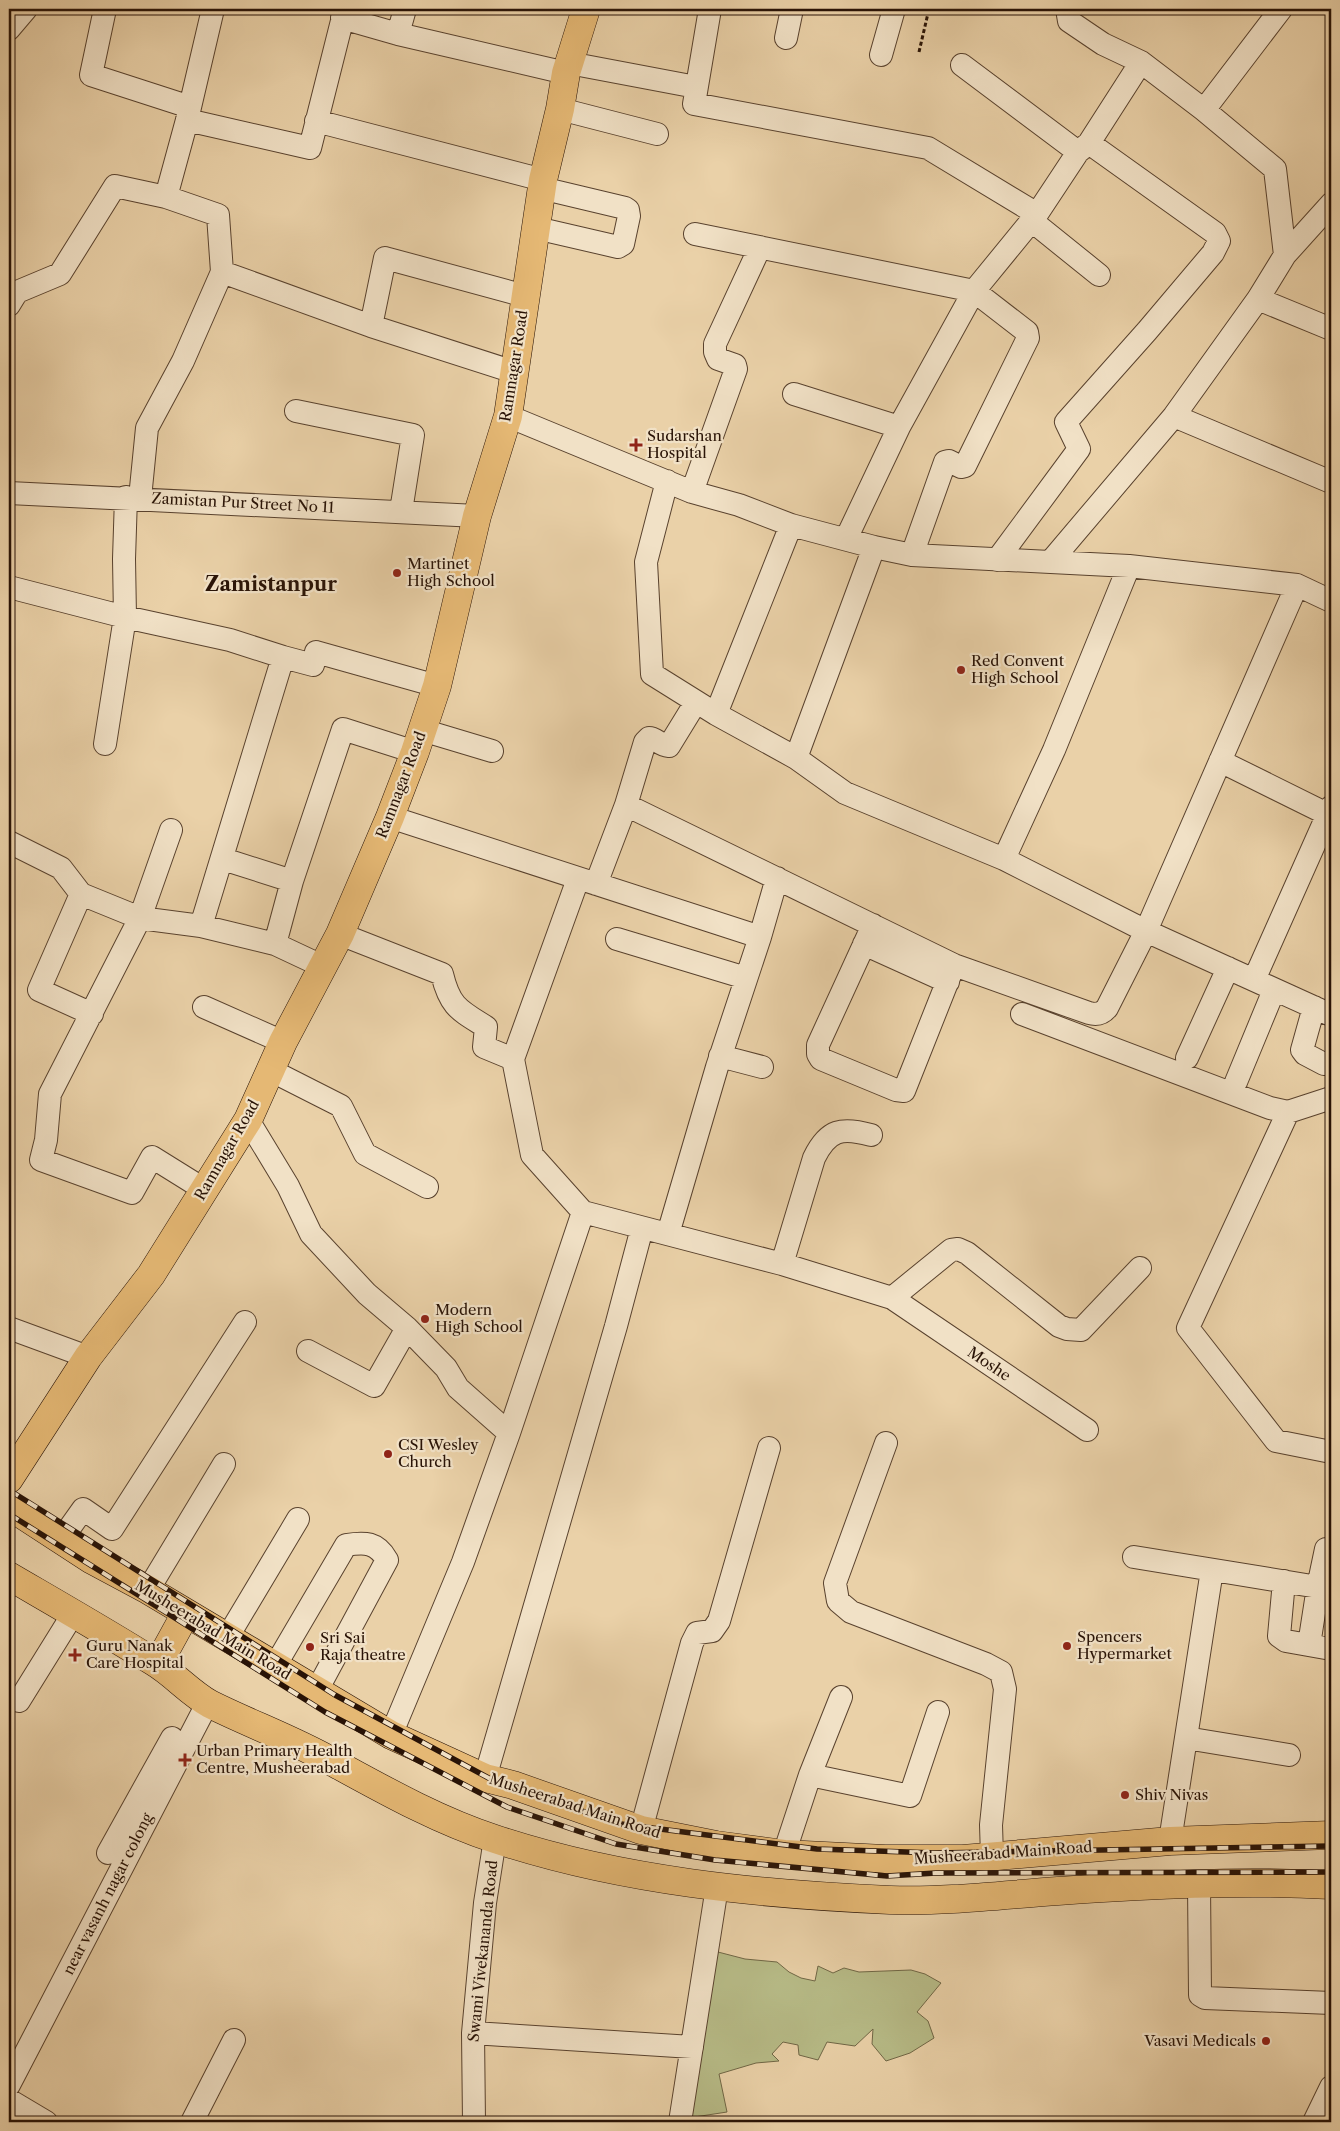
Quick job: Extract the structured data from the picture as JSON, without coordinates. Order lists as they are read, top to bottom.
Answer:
{
  "streets": {
    "main road": ["Ramnagar Road", "Musheerabad Main Road"],
    "street": [
      "Zamistan Pur Street No 11",
      "Moshe",
      "near vasanh nagar colong",
      "Swami Vivekananda Road"
    ]
  },
  "crossings": [
    ["Ramnagar Road", "Zamistan Pur Street No 11"]
  ],
  "districts": ["Zamistanpur"],
  "places": {
    "health": ["Sudarshan Hospital", "Guru Nanak Care Hospital", "Urban Primary Health Centre, Musheerabad"],
    "other": [
      "Martinet High School",
      "Red Convent High School",
      "Modern High School",
      "CSI Wesley Church",
      "Spencers Hypermarket",
      "Sri Sai Raja theatre",
      "Shiv Nivas",
      "Vasavi Medicals"
    ]
  }
}
